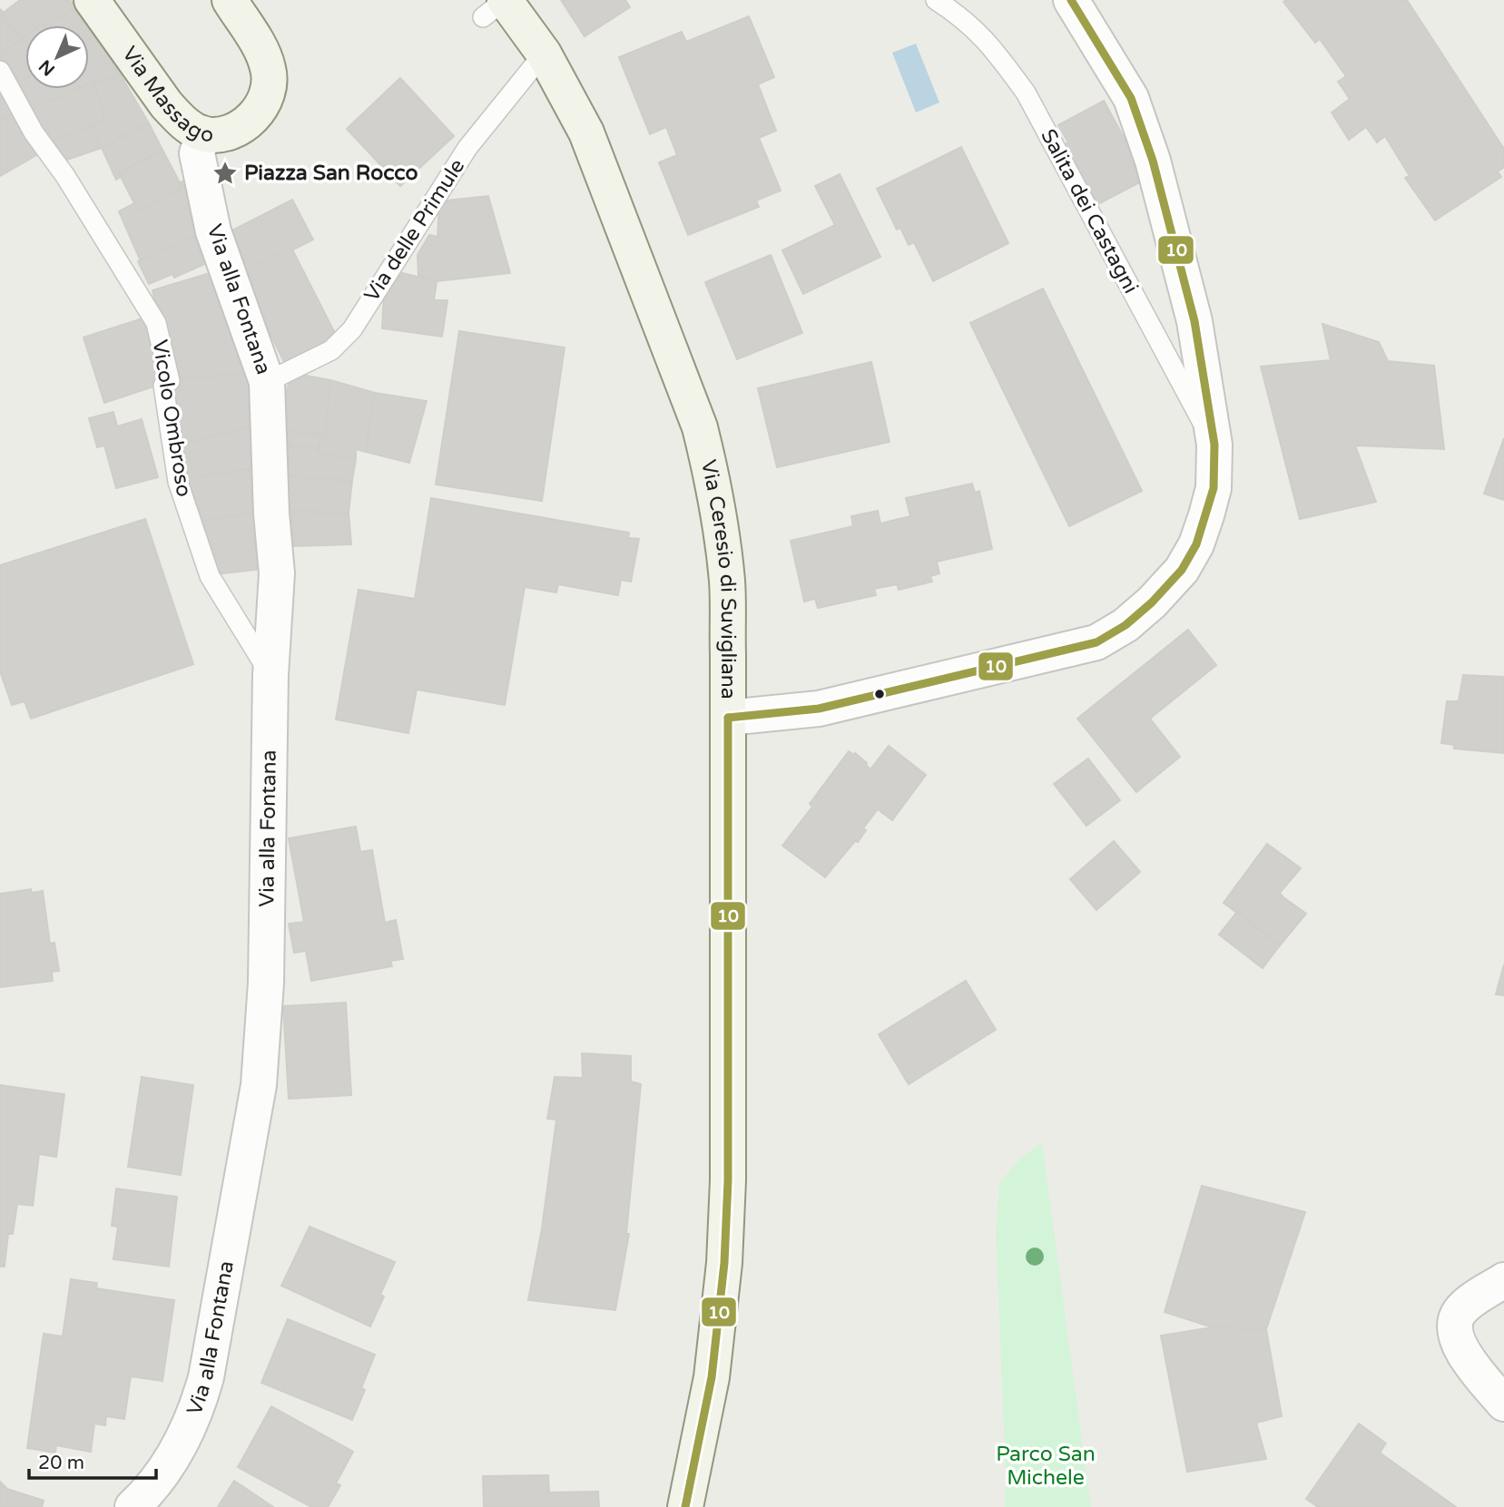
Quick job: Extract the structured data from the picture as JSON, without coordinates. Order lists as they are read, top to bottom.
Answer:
{
  "streets": {
    "main road": ["Via Massago", "Via Ceresio di Suvigliana"],
    "street": ["Via alla Fontana"],
    "lane": ["Salita dei Castagni", "Via delle Primule", "Vicolo Ombroso"]
  },
  "crossings": [
    ["Via Massago", "Via alla Fontana"],
    ["Via delle Primule", "Via alla Fontana"],
    ["Via delle Primule", "Via Ceresio di Suvigliana"],
    ["Via alla Fontana", "Vicolo Ombroso"]
  ],
  "parks": ["Parco San Michele"],
  "places": {
    "place": ["Piazza San Rocco"]
  },
  "lines": ["transit line 10"],
  "scale_bar": "20 m",
  "north": "bottom left"
}
